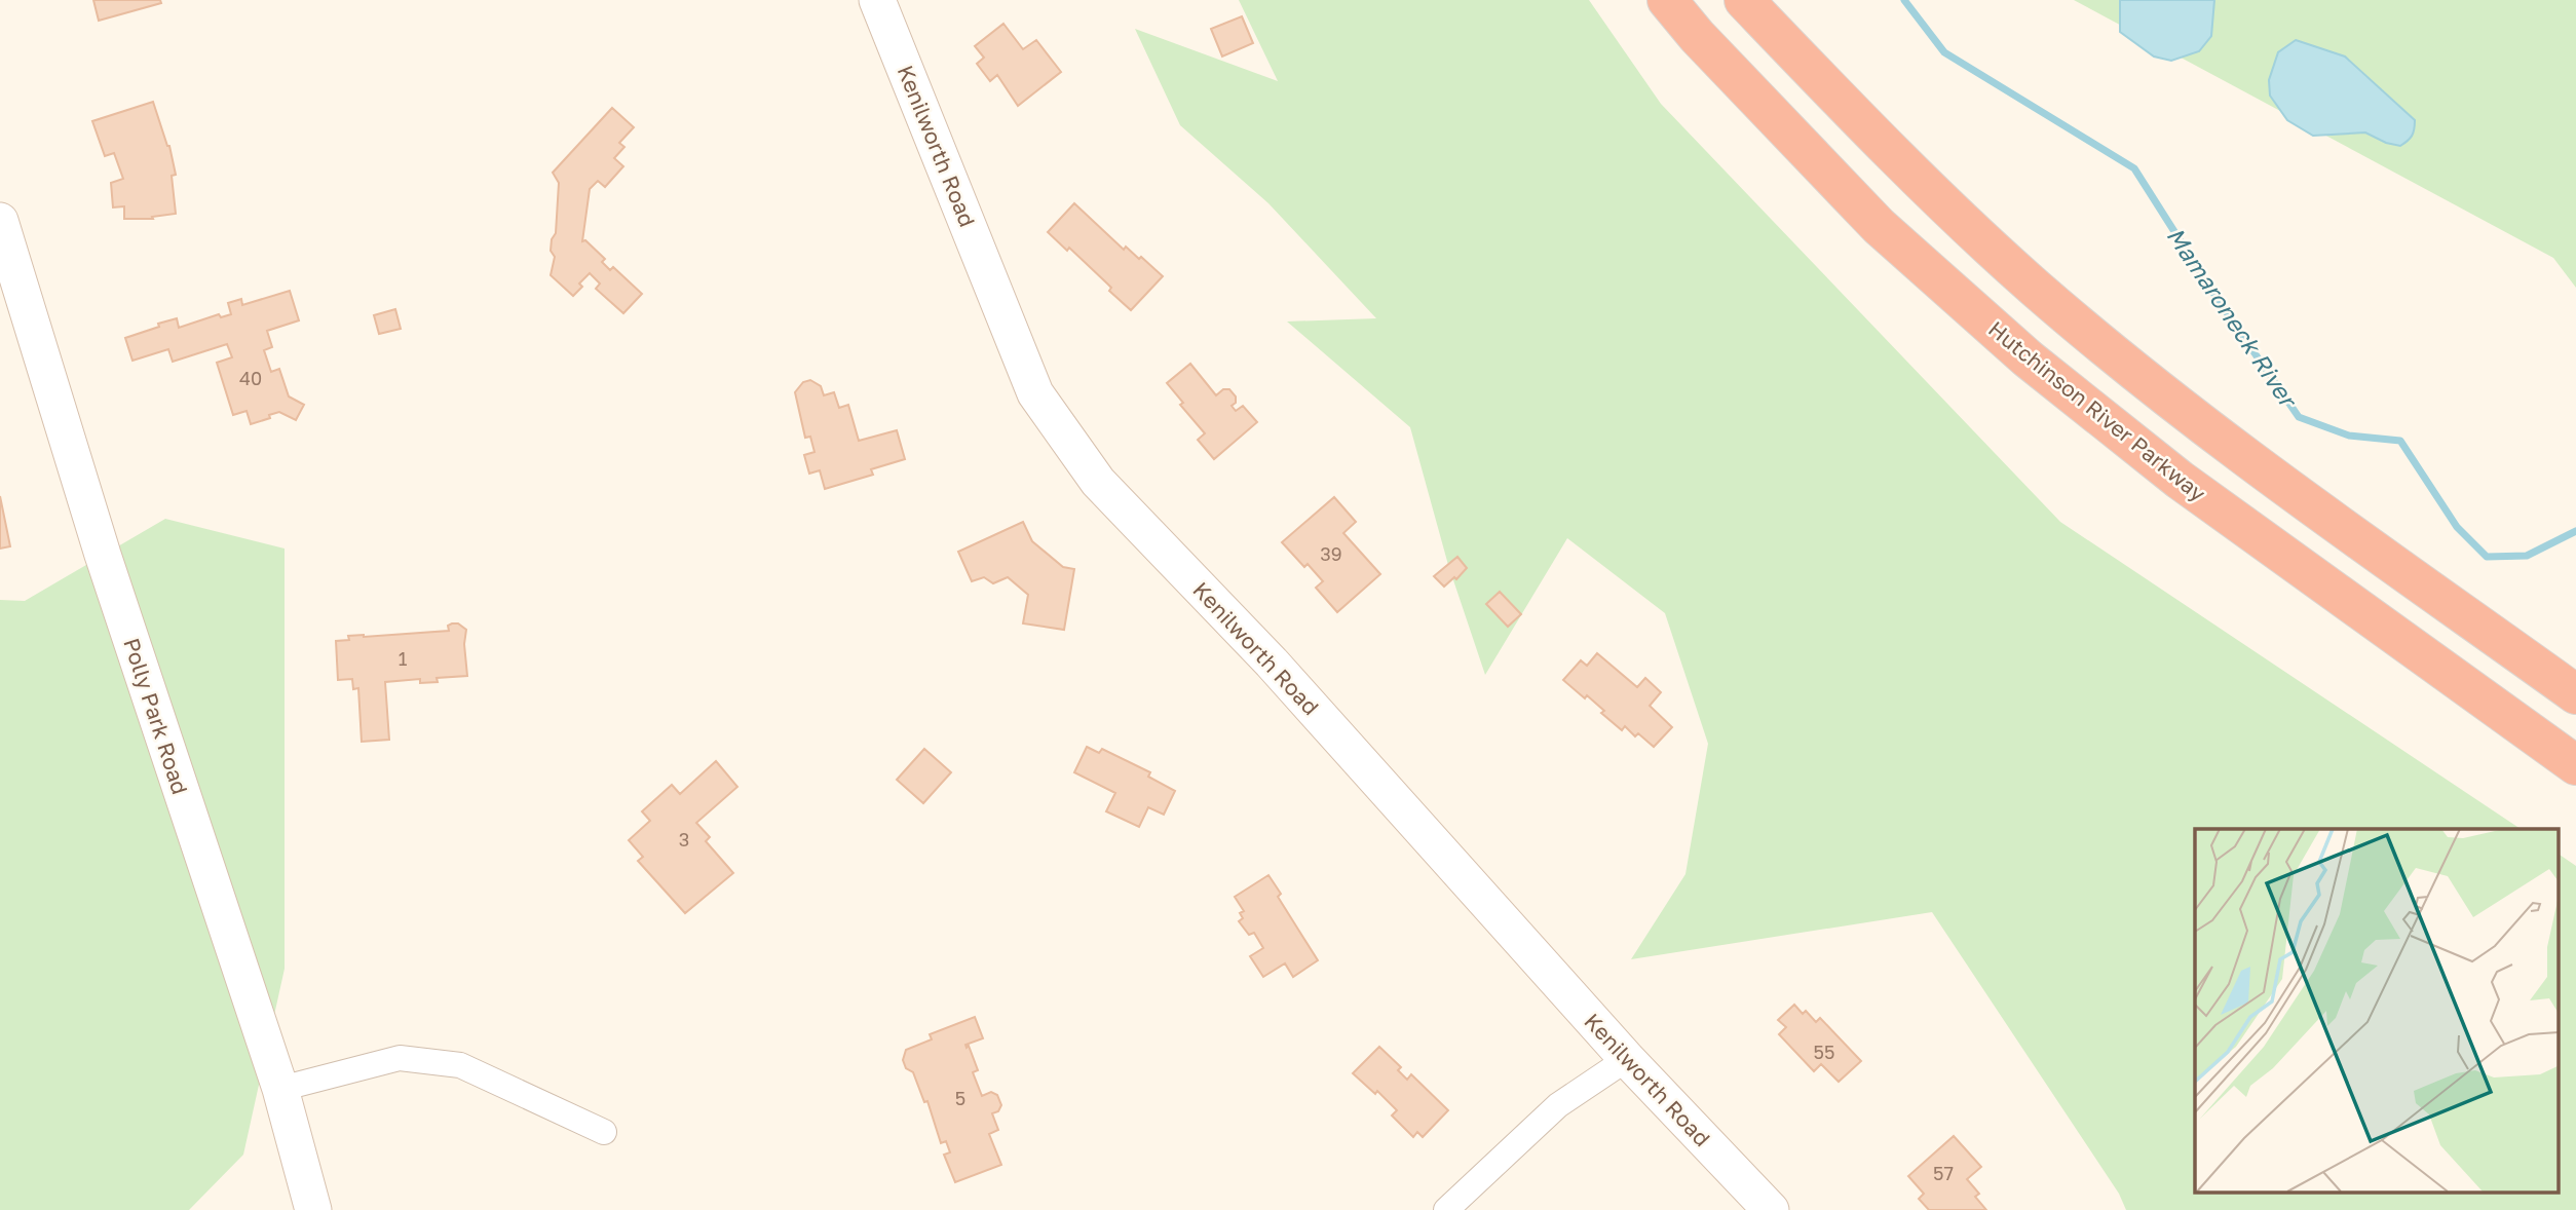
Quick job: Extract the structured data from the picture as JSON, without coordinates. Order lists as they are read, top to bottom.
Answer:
{
  "streets": {
    "highway": ["Hutchinson River Parkway"],
    "street": ["Kenilworth Road", "Polly Park Road"]
  },
  "water": ["Mamaroneck River"],
  "house_numbers": [
    "40",
    "39",
    "1",
    "3",
    "55",
    "5",
    "57"
  ]
}
